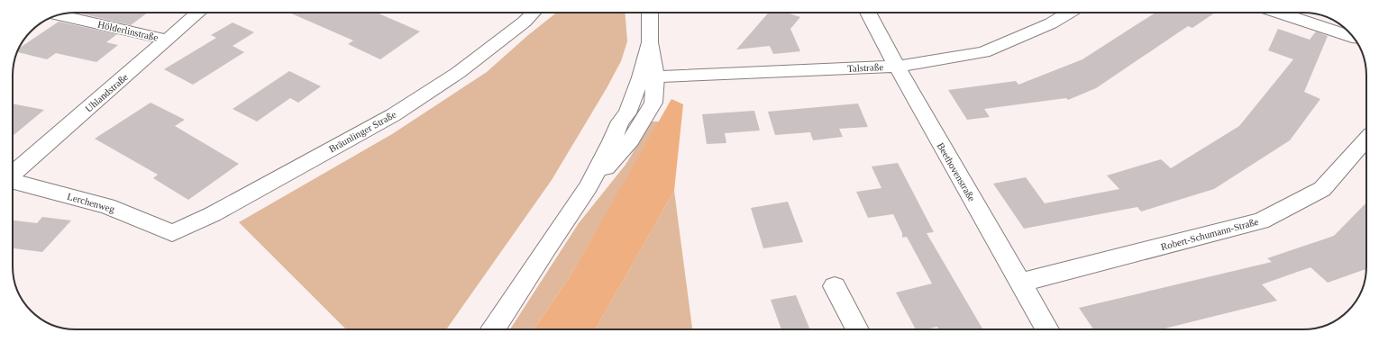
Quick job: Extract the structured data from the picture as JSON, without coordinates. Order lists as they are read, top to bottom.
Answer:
{
  "streets": {
    "street": [
      "Hölderlinstraße",
      "Talstraße",
      "Uhlandstraße",
      "Bräunlinger Straße",
      "Beethovenstraße",
      "Lerchenweg",
      "Robert-Schumann-Straße"
    ]
  },
  "crossings": [
    ["Hölderlinstraße", "Uhlandstraße"],
    ["Talstraße", "Beethovenstraße"],
    ["Bräunlinger Straße", "Lerchenweg"],
    ["Beethovenstraße", "Robert-Schumann-Straße"]
  ]
}
